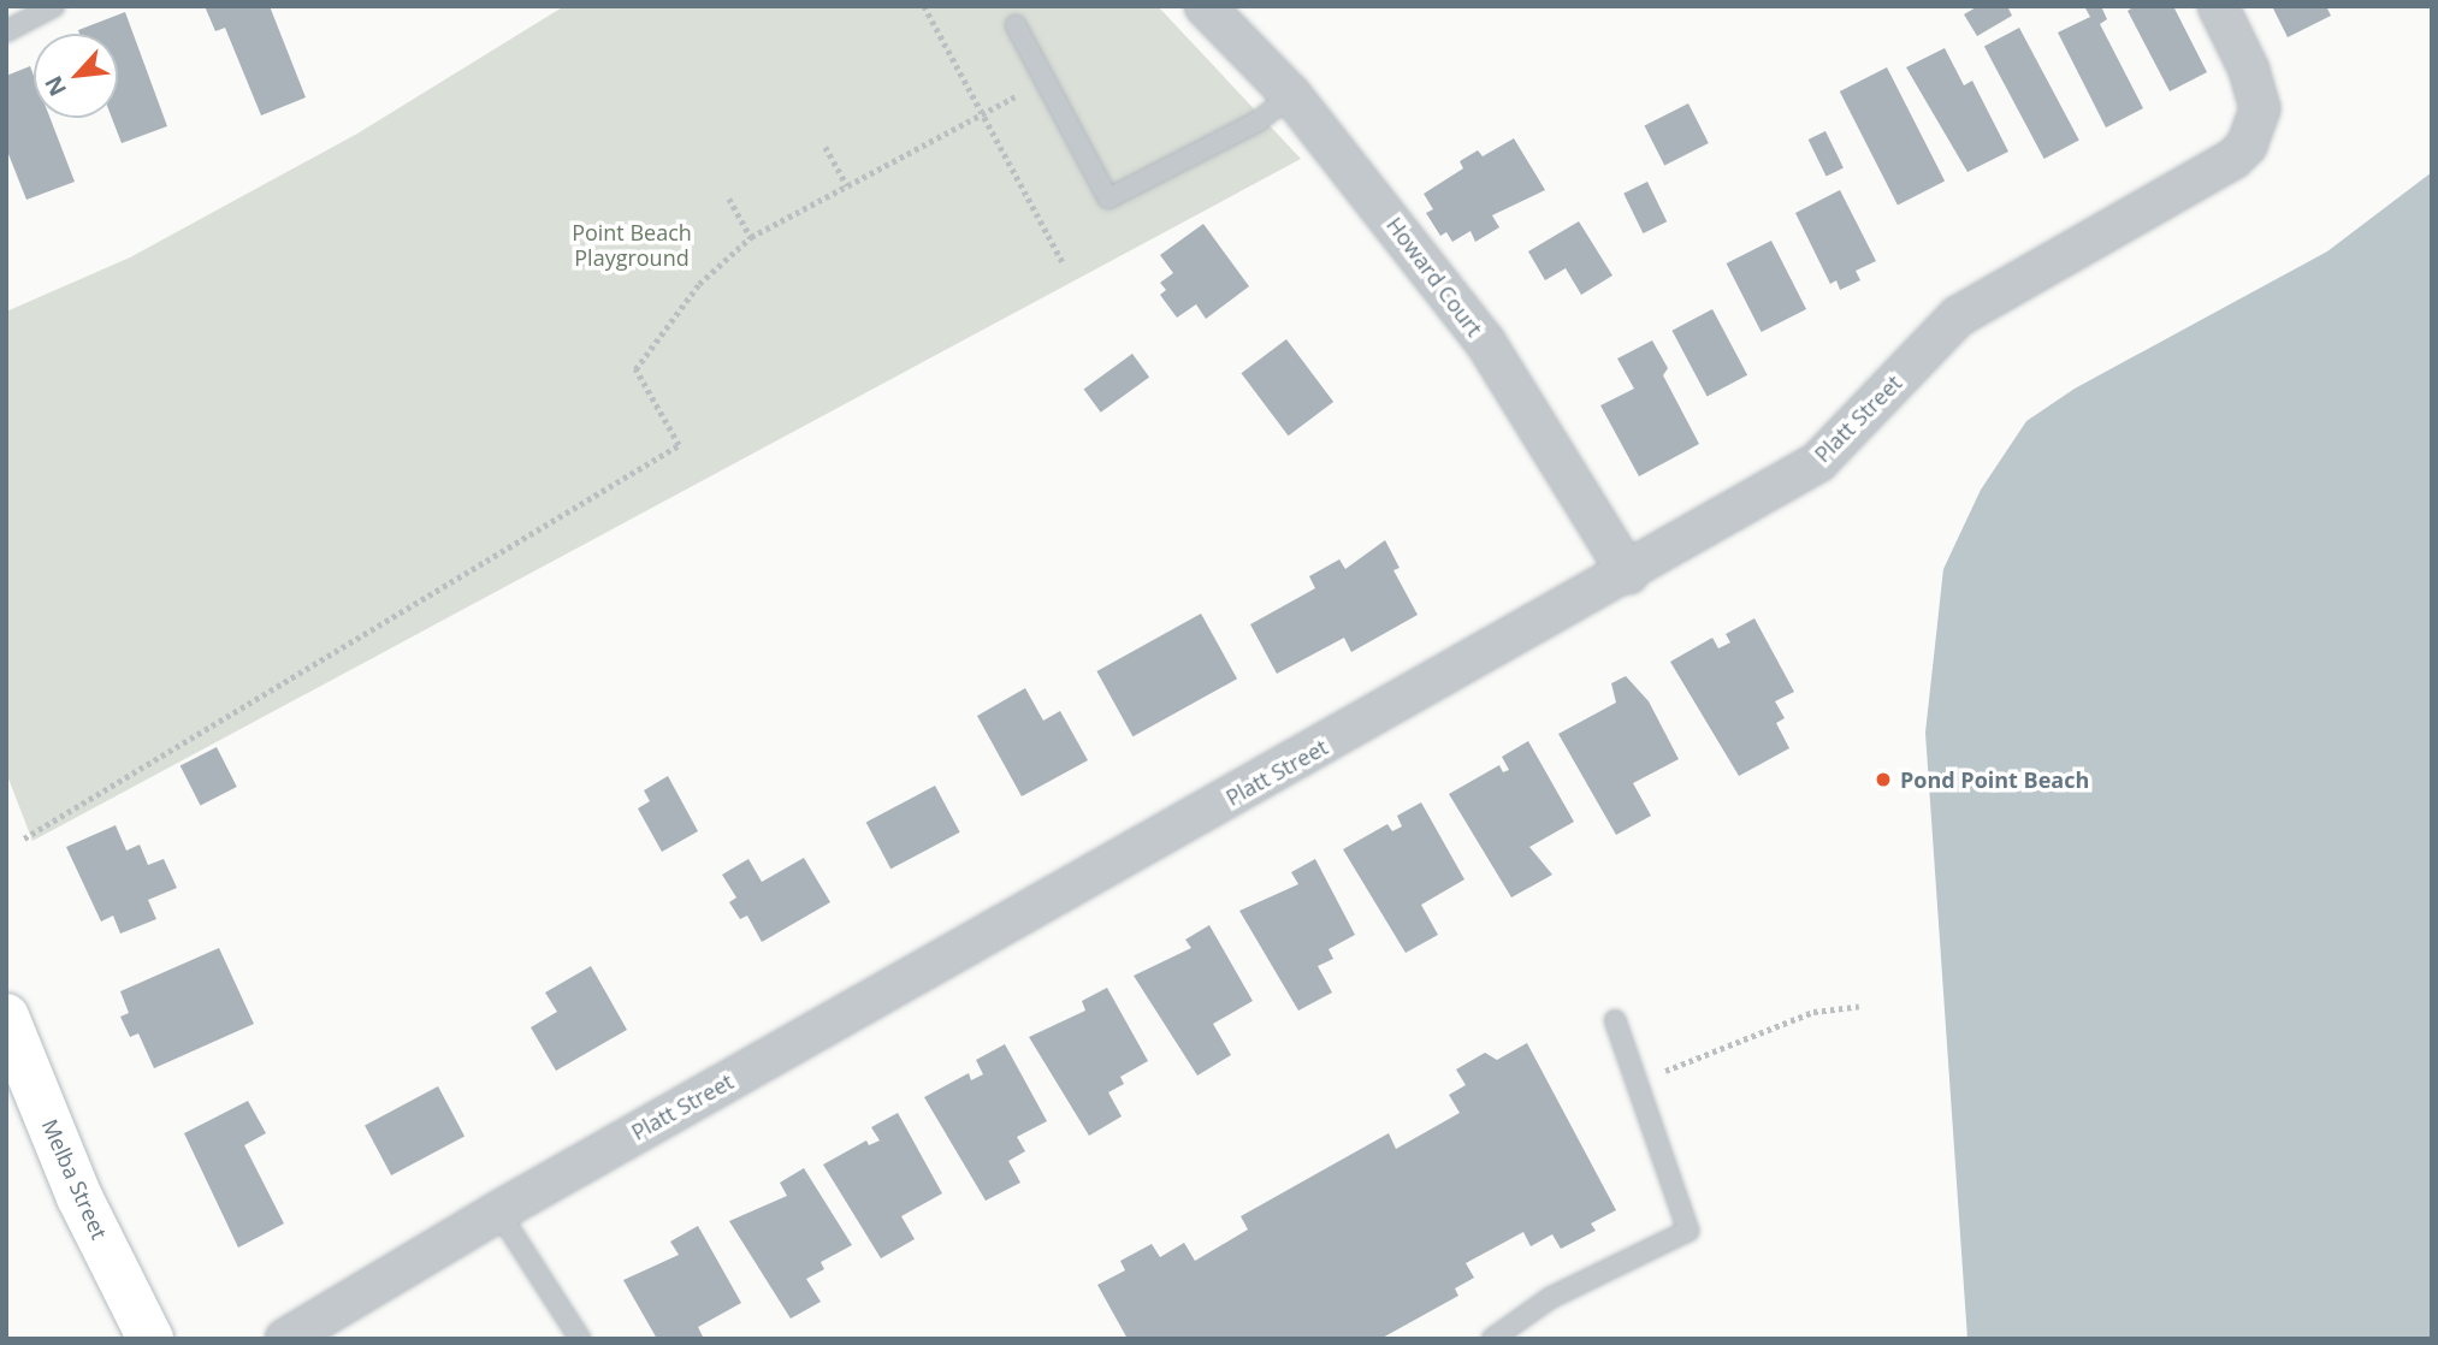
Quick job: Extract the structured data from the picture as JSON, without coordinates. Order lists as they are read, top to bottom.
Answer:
{
  "streets": {
    "main road": ["Melba Street"],
    "street": ["Howard Court", "Platt Street"]
  },
  "crossings": [
    ["Howard Court", "Platt Street"]
  ],
  "parks": ["Point Beach Playground"],
  "places": ["Pond Point Beach"],
  "north": "bottom left"
}
